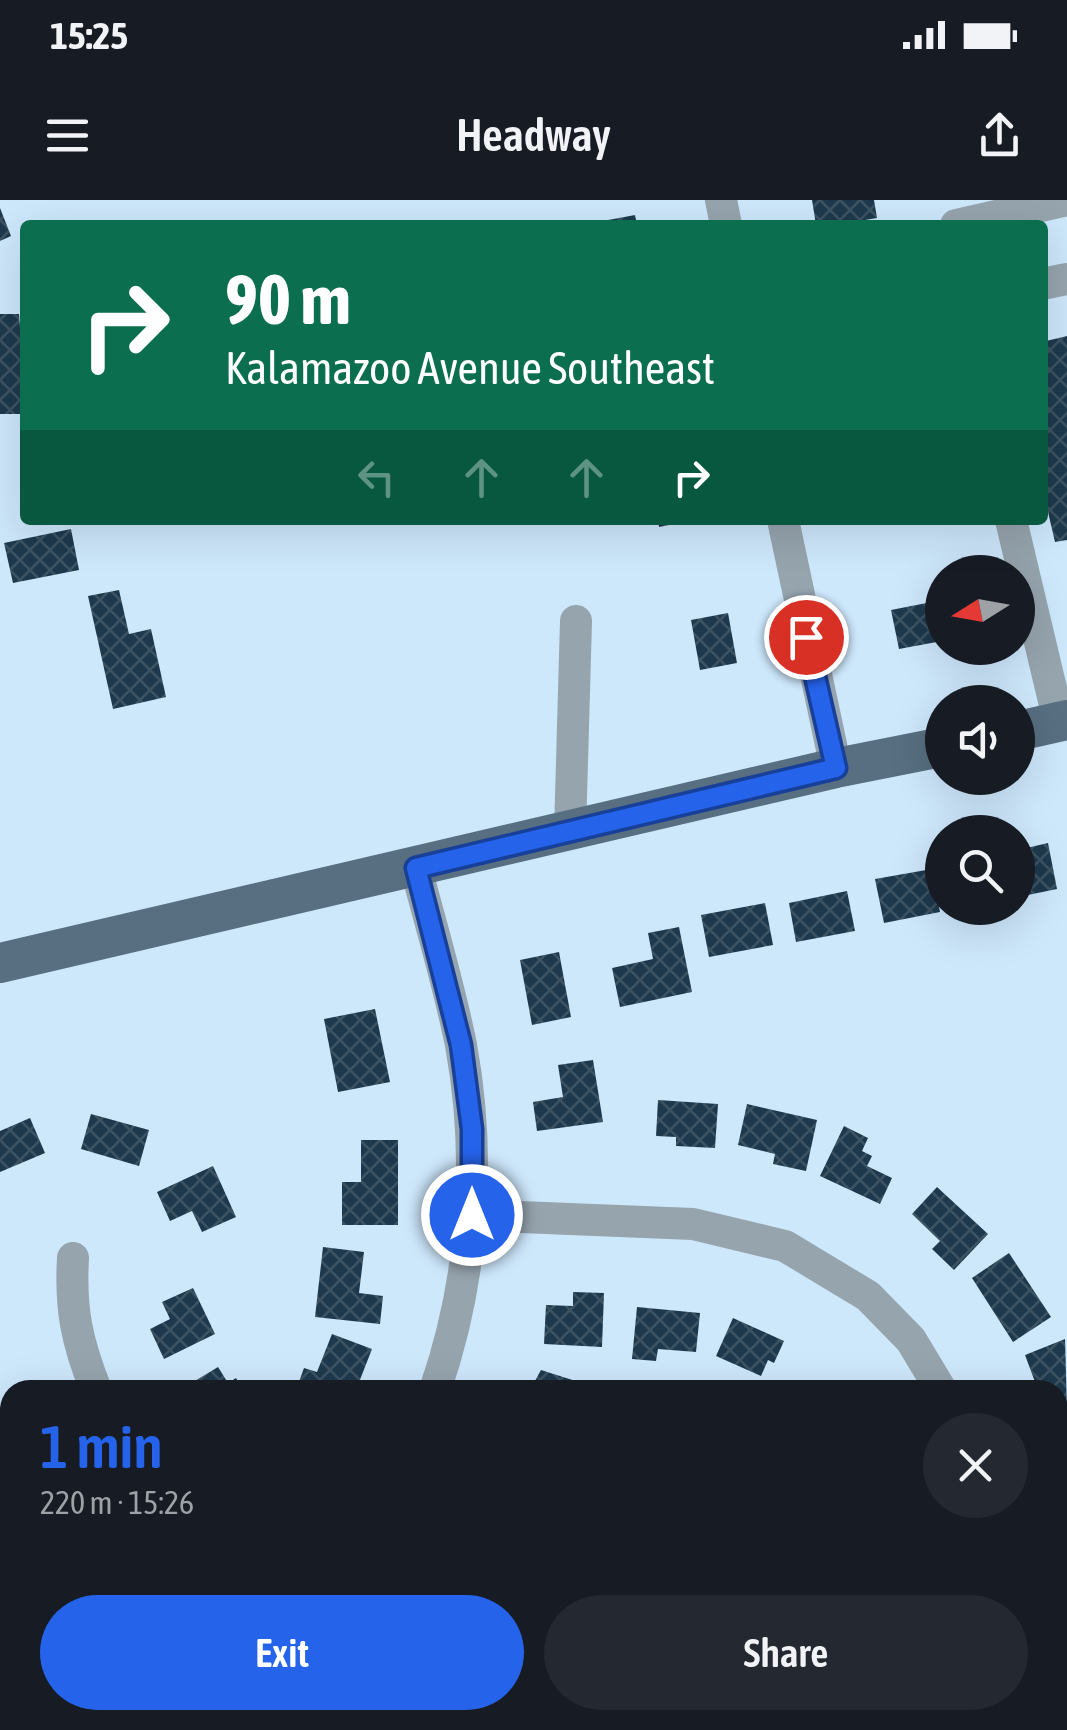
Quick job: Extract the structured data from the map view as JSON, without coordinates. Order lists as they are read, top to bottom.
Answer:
{
  "north": "left",
  "page": {
    "status": "15:25",
    "header": "Headway",
    "turn": ["90 m", "Kalamazoo Avenue Southeast"],
    "heading": ["1 min", "220 m · 15:26"],
    "buttons": ["Exit", "Share"]
  }
}
